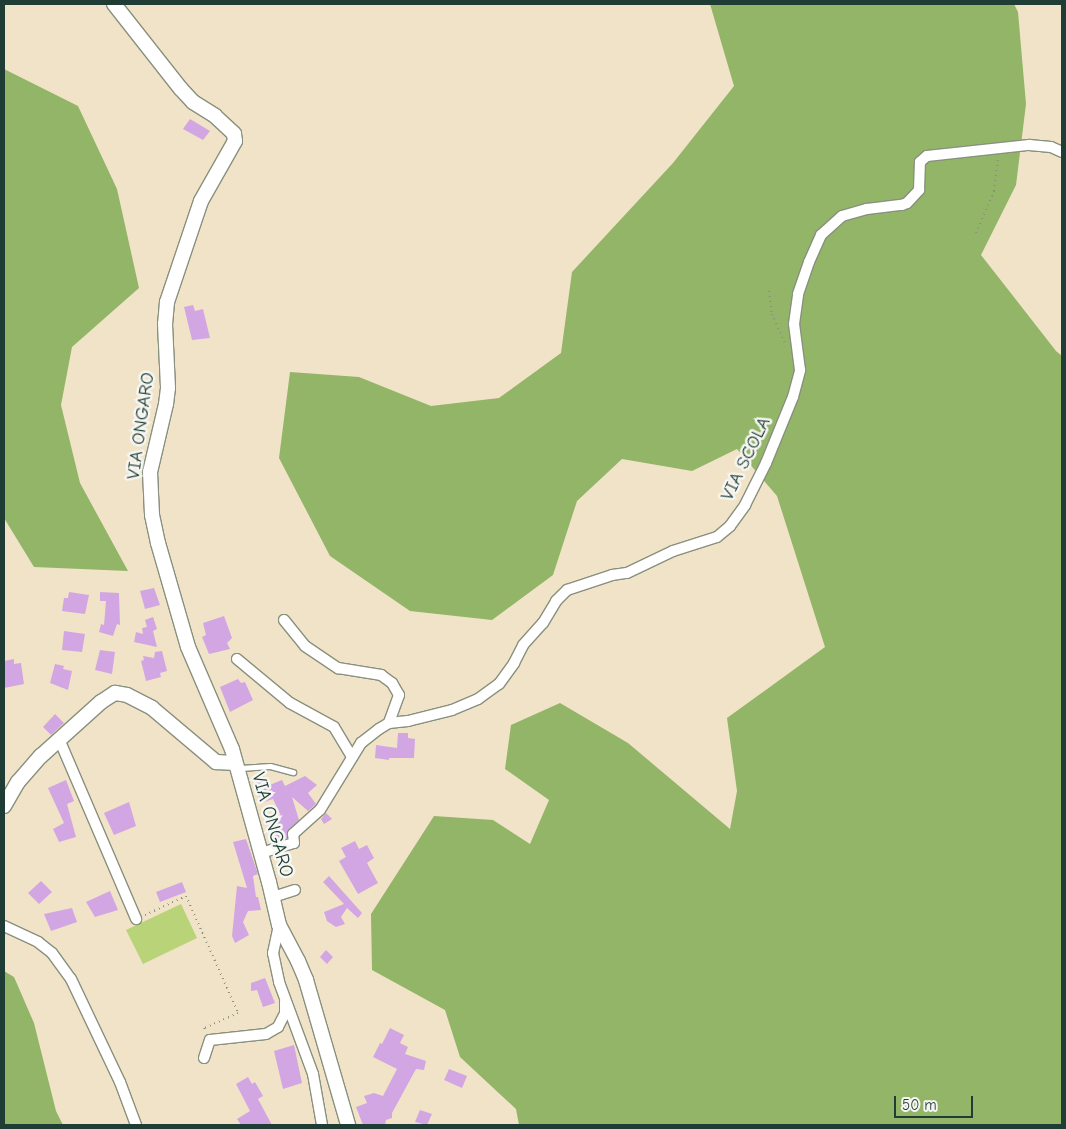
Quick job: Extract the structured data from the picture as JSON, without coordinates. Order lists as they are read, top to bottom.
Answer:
{
  "streets": {
    "main road": ["VIA ONGARO"],
    "street": ["VIA SCOLA"]
  },
  "crossings": [
    ["VIA ONGARO", "VIA SCOLA"]
  ],
  "scale_bar": "50 m"
}
